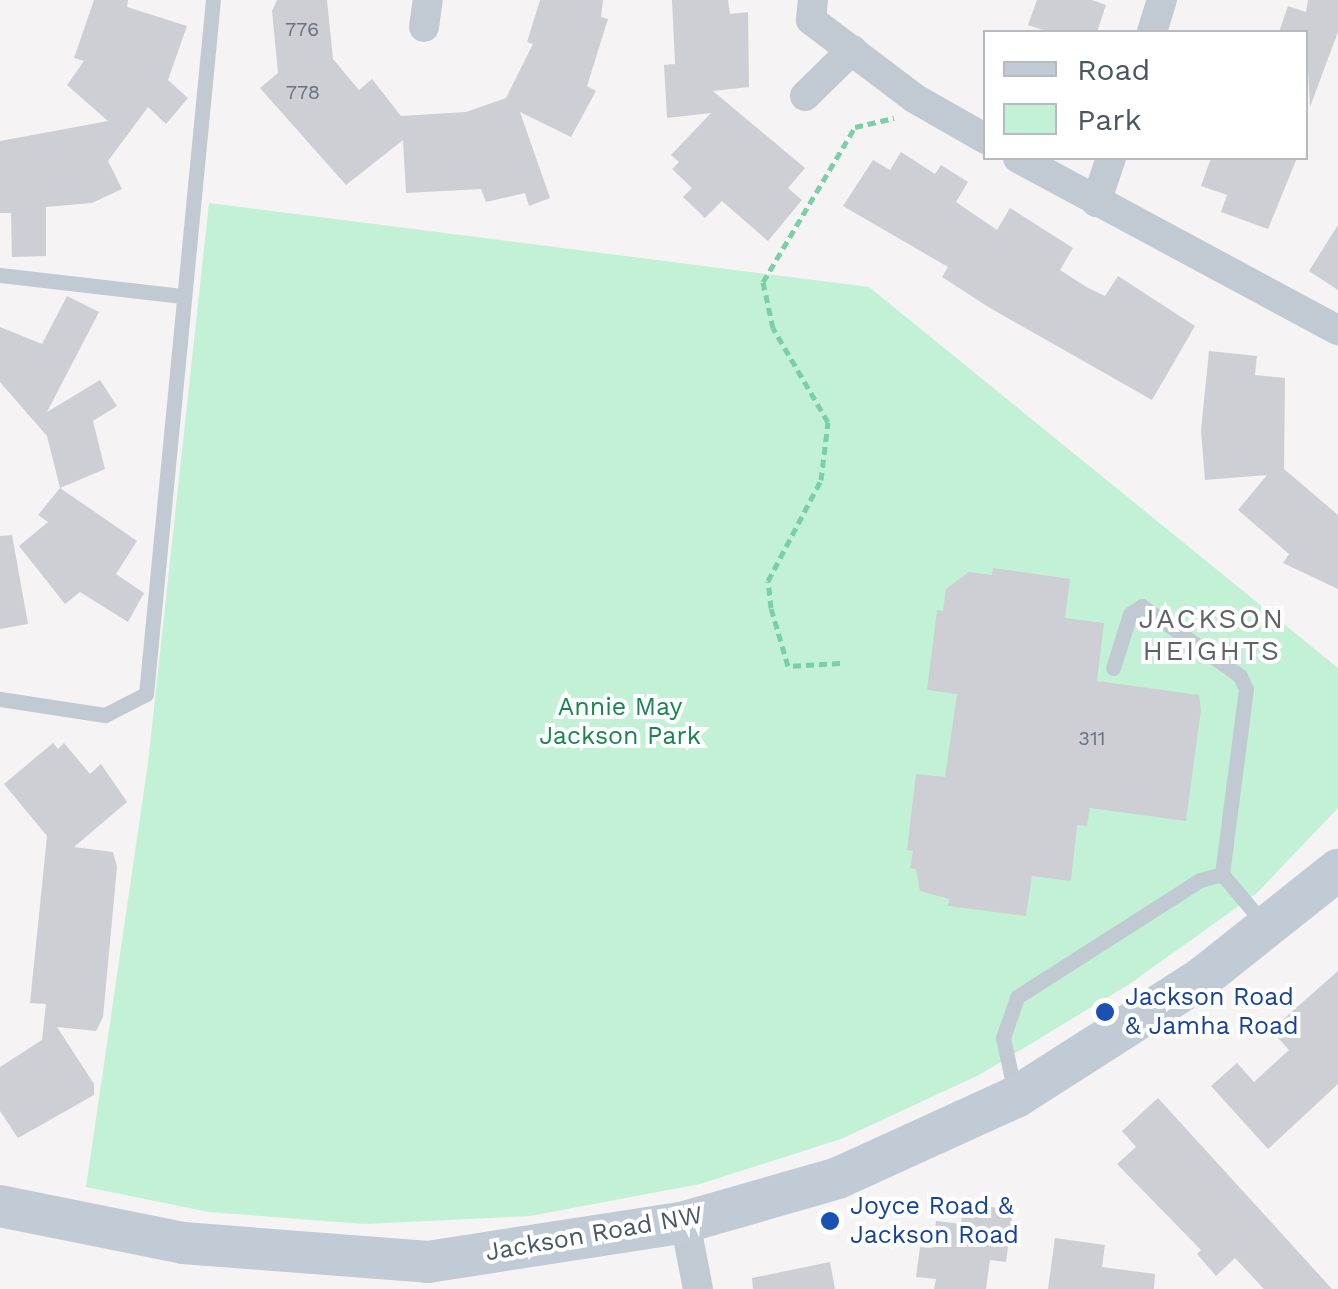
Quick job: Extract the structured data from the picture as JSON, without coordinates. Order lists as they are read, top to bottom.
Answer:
{
  "streets": {
    "street": ["Jackson Road NW"]
  },
  "districts": ["JACKSON HEIGHTS"],
  "parks": ["Annie May Jackson Park"],
  "places": ["Jackson Road & Jamha Road", "Joyce Road & Jackson Road"],
  "house_numbers": ["776", "778", "311"],
  "legend": ["Road", "Park"]
}
